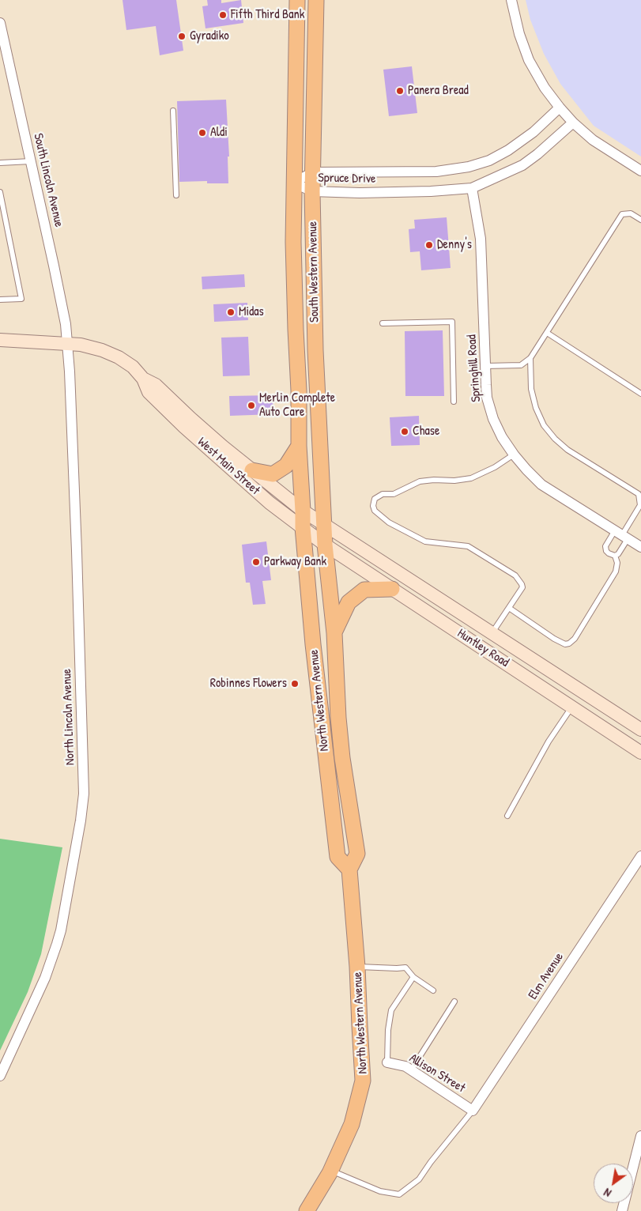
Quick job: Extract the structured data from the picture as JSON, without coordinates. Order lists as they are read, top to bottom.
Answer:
{
  "streets": {
    "main road": ["South Western Avenue", "North Western Avenue"],
    "street": [
      "Spruce Drive",
      "South Lincoln Avenue",
      "Springhill Road",
      "West Main Street",
      "Huntley Road",
      "North Lincoln Avenue",
      "Elm Avenue",
      "Allison Street"
    ]
  },
  "crossings": [
    ["Spruce Drive", "South Western Avenue"],
    ["Spruce Drive", "Springhill Road"],
    ["South Lincoln Avenue", "West Main Street"],
    ["South Lincoln Avenue", "North Lincoln Avenue"],
    ["South Western Avenue", "West Main Street"],
    ["South Western Avenue", "Huntley Road"],
    ["South Western Avenue", "North Western Avenue"],
    ["West Main Street", "Huntley Road"],
    ["West Main Street", "North Western Avenue"],
    ["West Main Street", "North Lincoln Avenue"],
    ["Huntley Road", "North Western Avenue"],
    ["Elm Avenue", "Allison Street"]
  ],
  "places": [
    "Fifth Third Bank",
    "Gyradiko",
    "Panera Bread",
    "Aldi",
    "Denny's",
    "Midas",
    "Merlin Complete Auto Care",
    "Chase",
    "Parkway Bank",
    "Robinnes Flowers"
  ],
  "north": "bottom left"
}
